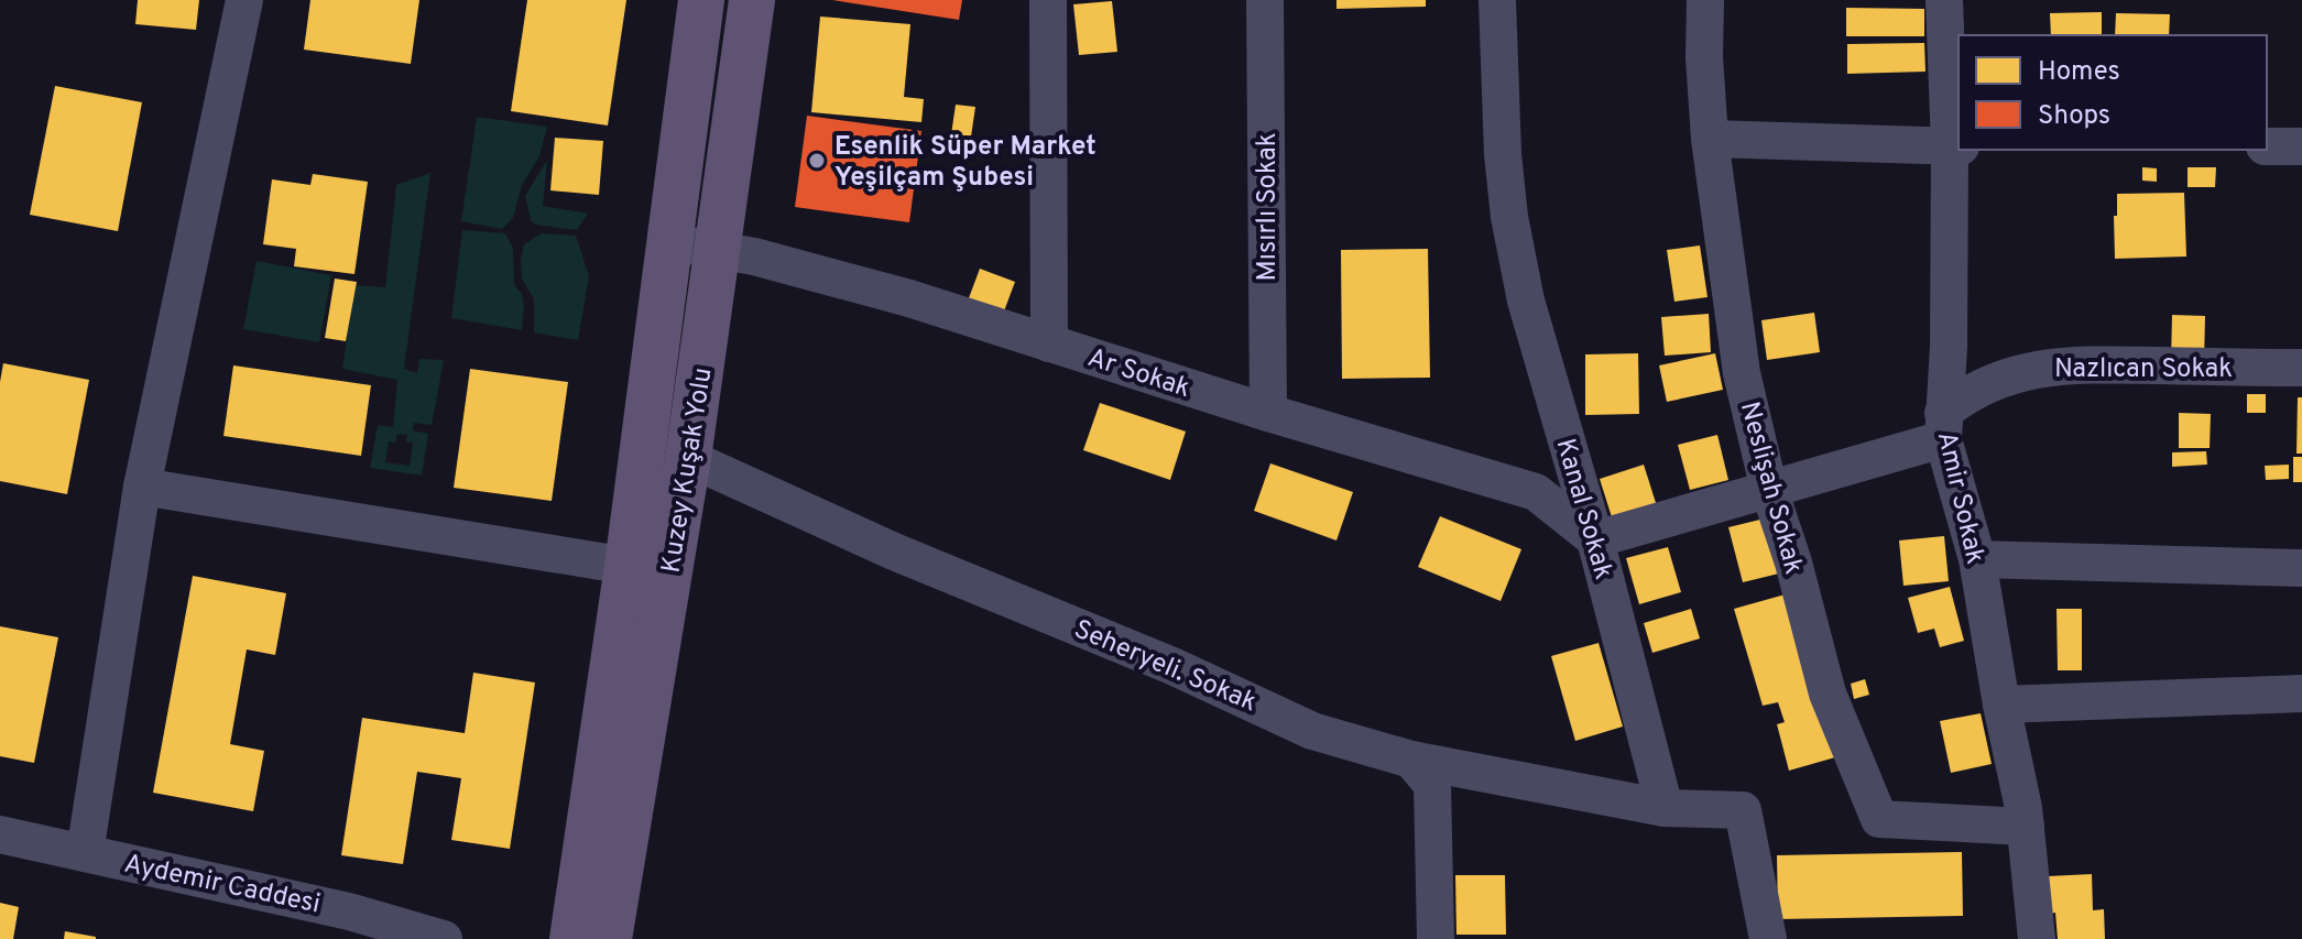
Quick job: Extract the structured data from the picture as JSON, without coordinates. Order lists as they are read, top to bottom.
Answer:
{
  "streets": {
    "main road": ["Kuzey Kuşak Yolu"],
    "street": [
      "Mısırlı Sokak",
      "Nazlıcan Sokak",
      "Ar Sokak",
      "Neslişah Sokak",
      "Amir Sokak",
      "Kanal Sokak",
      "Seheryeli. Sokak",
      "Aydemir Caddesi"
    ]
  },
  "crossings": [
    ["Mısırlı Sokak", "Ar Sokak"],
    ["Nazlıcan Sokak", "Ar Sokak"],
    ["Nazlıcan Sokak", "Neslişah Sokak"],
    ["Nazlıcan Sokak", "Amir Sokak"],
    ["Nazlıcan Sokak", "Kanal Sokak"],
    ["Ar Sokak", "Kuzey Kuşak Yolu"],
    ["Ar Sokak", "Kanal Sokak"],
    ["Kuzey Kuşak Yolu", "Seheryeli. Sokak"],
    ["Neslişah Sokak", "Amir Sokak"],
    ["Kanal Sokak", "Seheryeli. Sokak"]
  ],
  "places": ["Esenlik Süper Market Yeşilçam Şubesi"],
  "legend": ["Homes", "Shops"]
}
